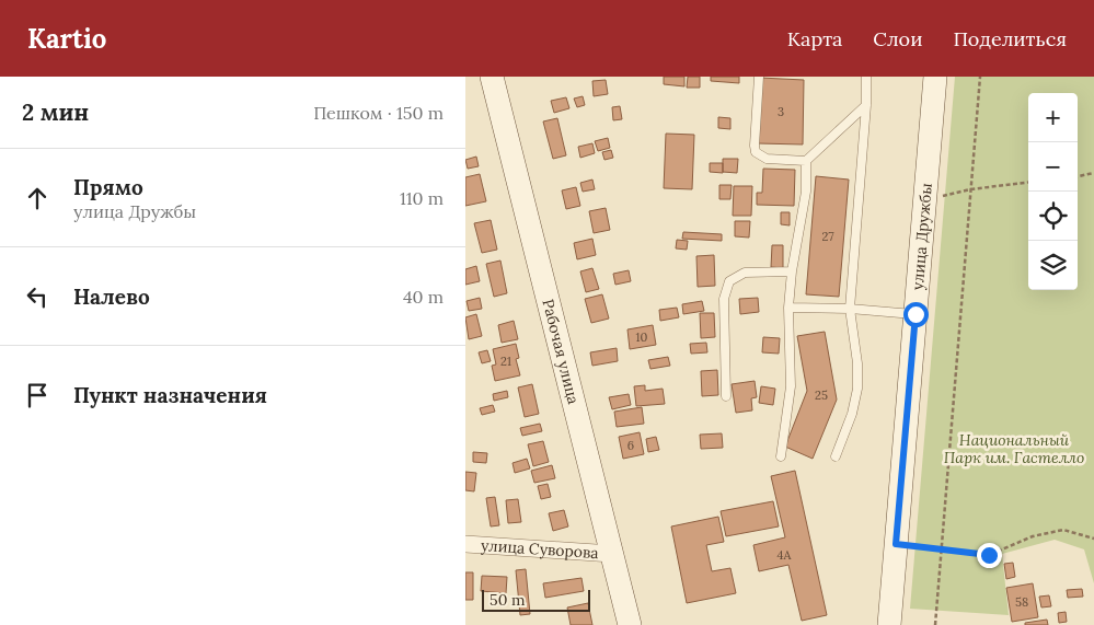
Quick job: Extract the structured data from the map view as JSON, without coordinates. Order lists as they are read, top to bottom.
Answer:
{
  "streets": {
    "main road": ["улица Дружбы", "Рабочая улица"],
    "street": ["улица Суворова"]
  },
  "crossings": [
    ["Рабочая улица", "улица Суворова"]
  ],
  "parks": ["Национальный Парк им. Гастелло"],
  "house_numbers": [
    "3",
    "27",
    "10",
    "21",
    "25",
    "6",
    "4А",
    "58"
  ],
  "scale_bar": "50 m",
  "page": {
    "header": "Kartio",
    "nav": ["Карта", "Слои", "Поделиться"],
    "heading": ["2 мин", "Пешком · 150 m"],
    "map_buttons": ["+", "−"],
    "list": [
      ["Прямо", "улица Дружбы", "110 m"],
      ["Налево", "40 m"],
      "Пункт назначения"
    ],
    "scale": "50 m"
  }
}
